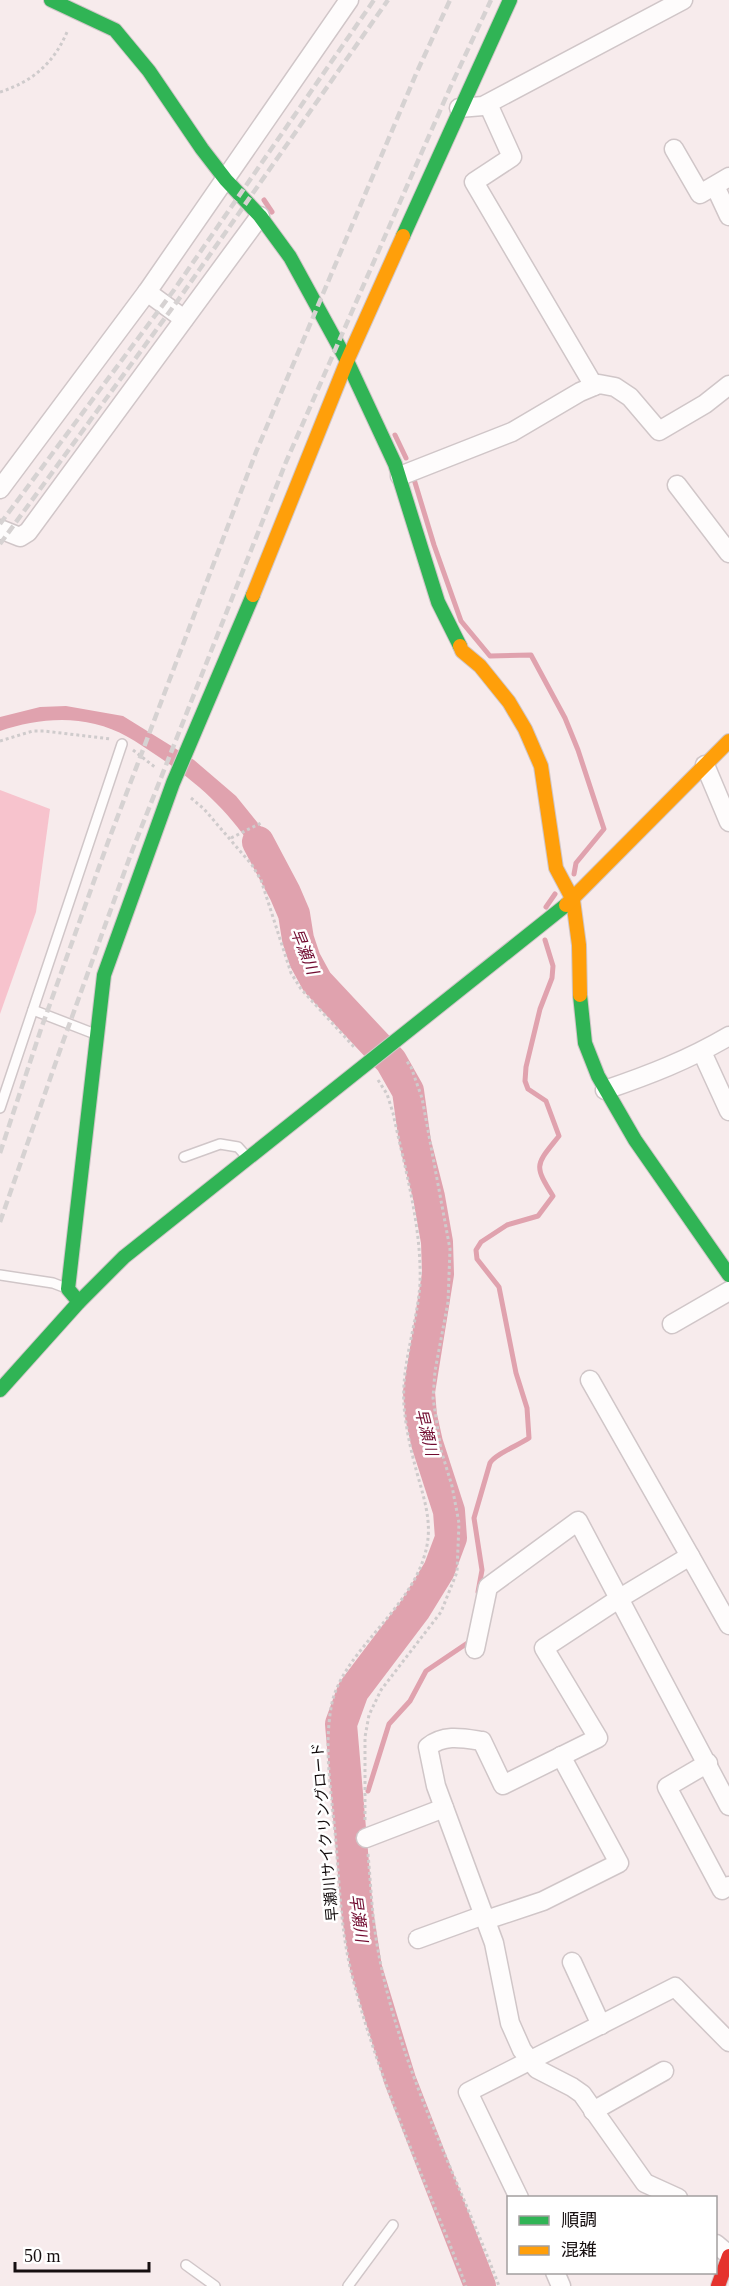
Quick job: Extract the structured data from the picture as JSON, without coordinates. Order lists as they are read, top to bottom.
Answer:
{
  "streets": {
    "path": ["早瀬川サイクリングロード"]
  },
  "water": ["早瀬川"],
  "legend": ["順調", "混雑"],
  "scale_bar": "50 m"
}
